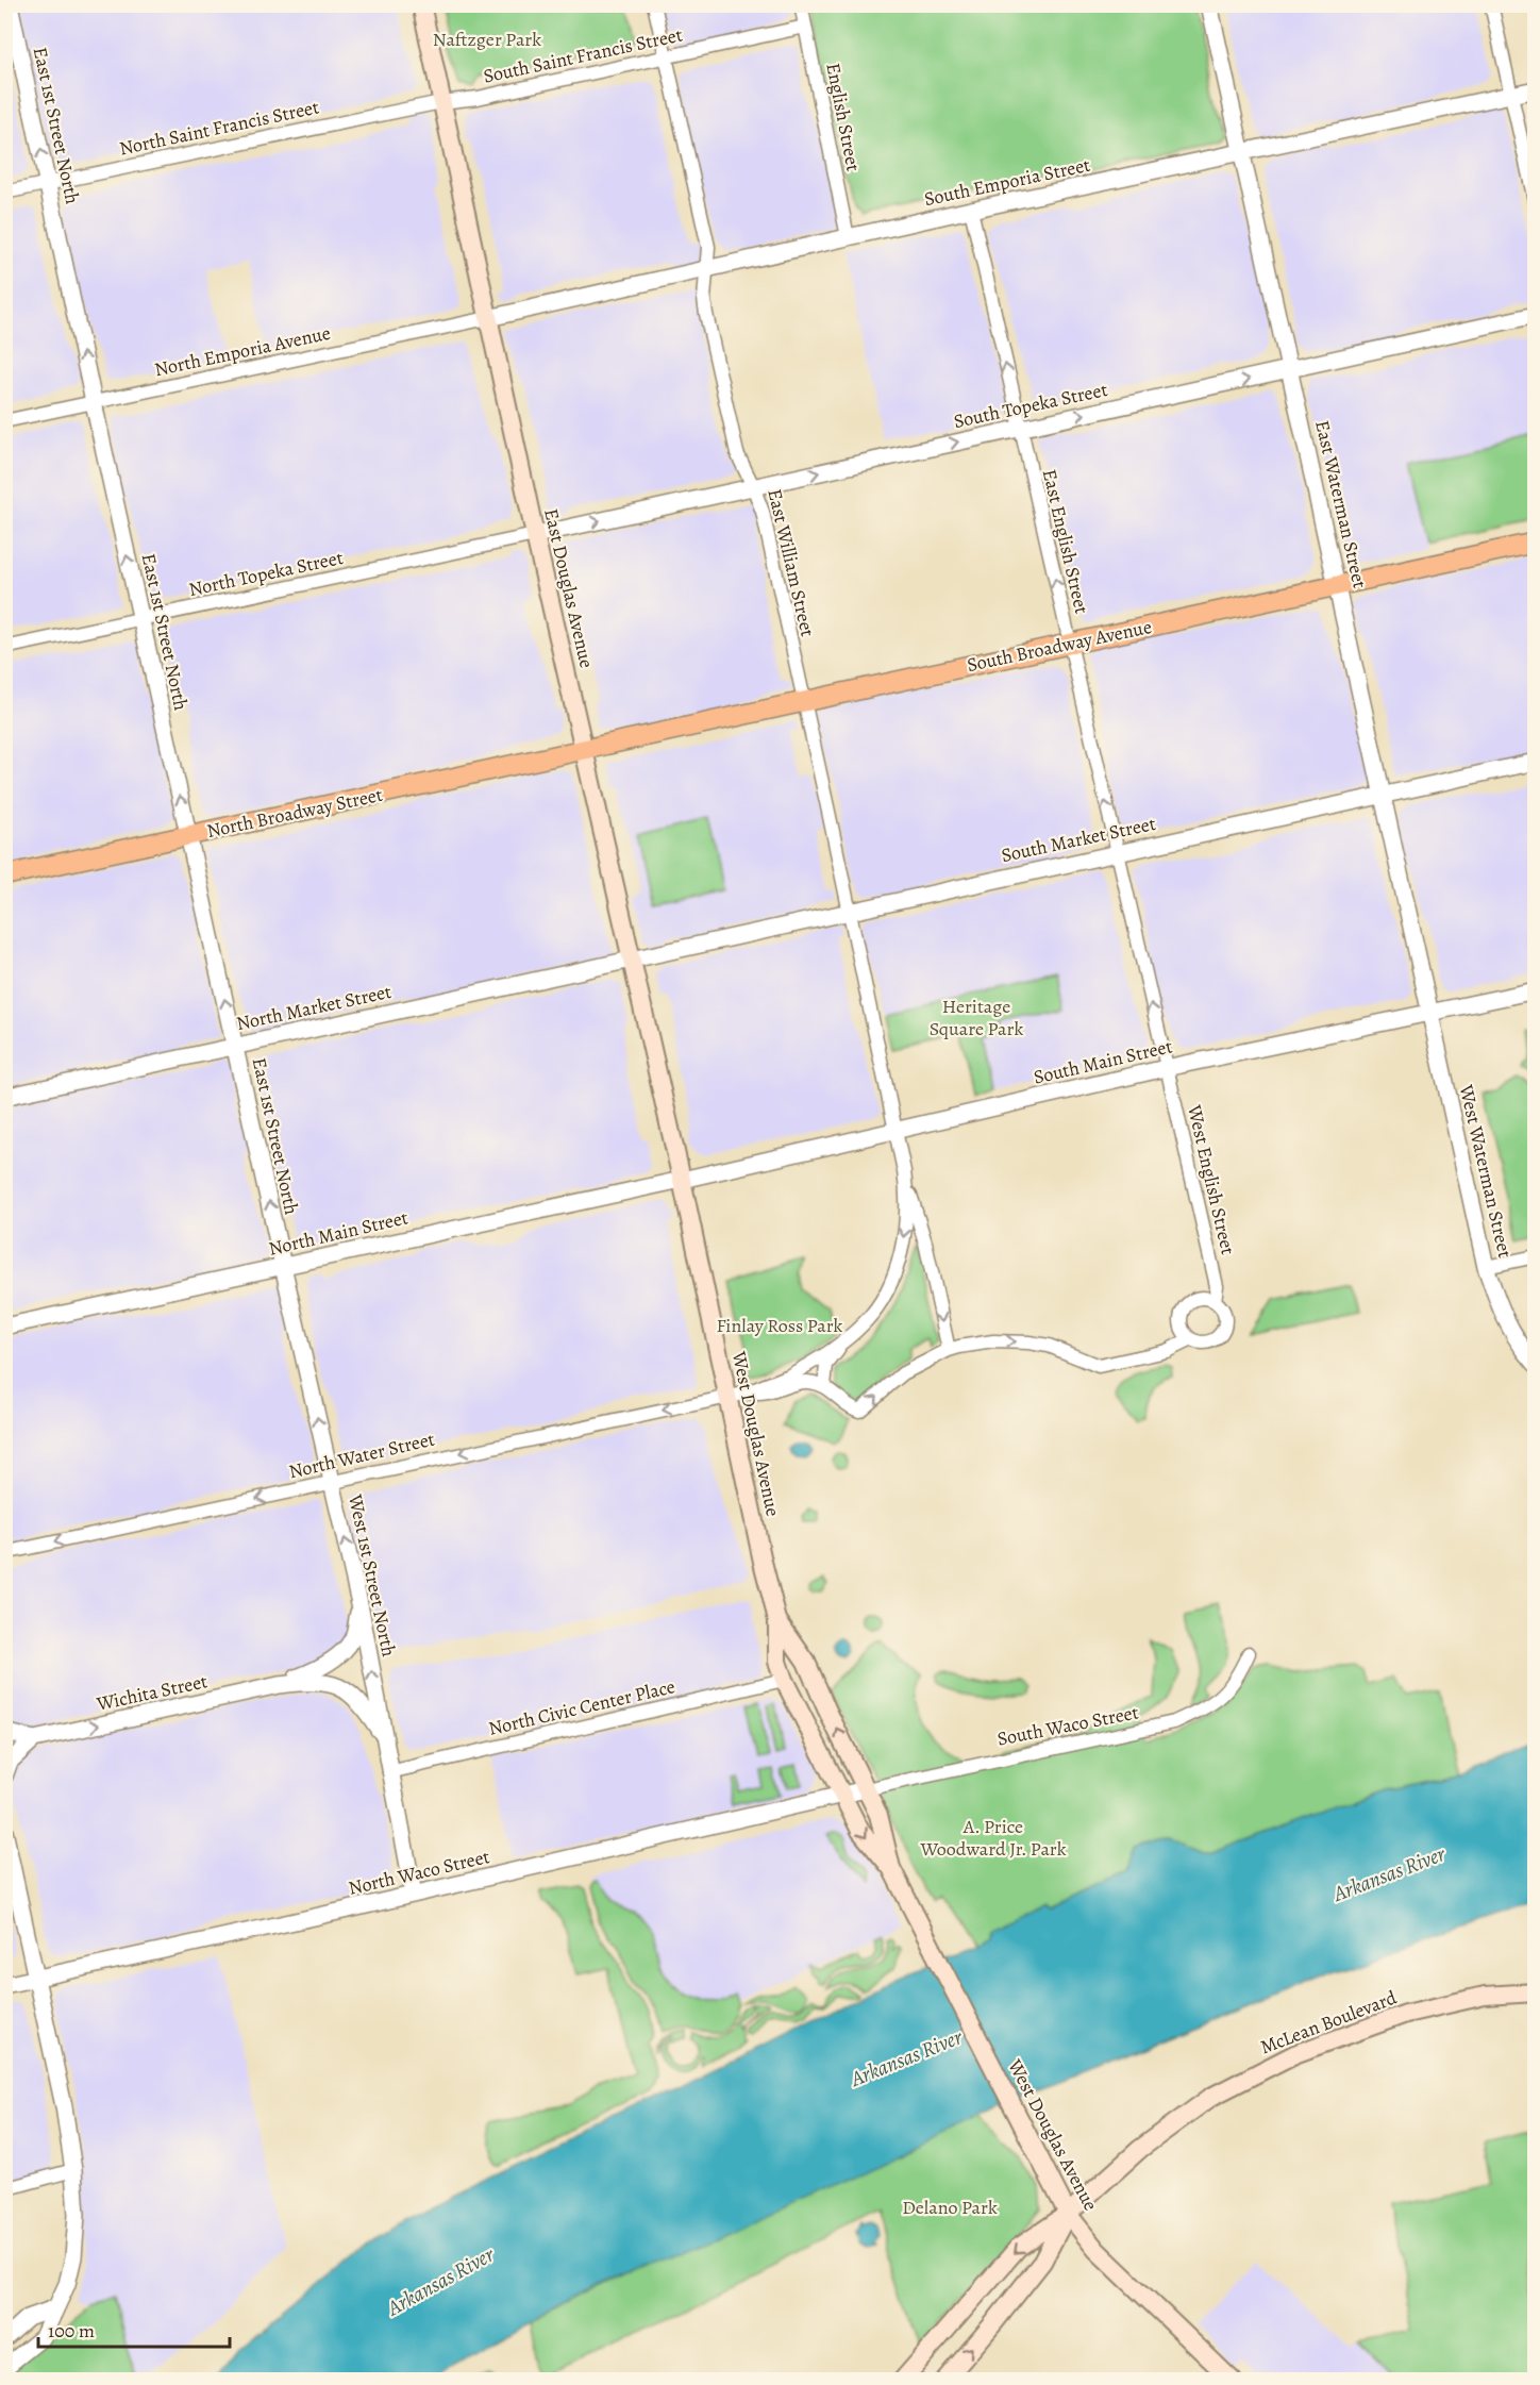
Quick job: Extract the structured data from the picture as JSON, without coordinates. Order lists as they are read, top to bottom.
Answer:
{
  "streets": {
    "main road": [
      "East Douglas Avenue",
      "South Broadway Avenue",
      "North Broadway Street",
      "West Douglas Avenue",
      "McLean Boulevard"
    ],
    "street": [
      "South Saint Francis Street",
      "English Street",
      "East 1st Street North",
      "North Saint Francis Street",
      "South Emporia Street",
      "North Emporia Avenue",
      "South Topeka Street",
      "East Waterman Street",
      "East English Street",
      "East William Street",
      "North Topeka Street",
      "South Market Street",
      "North Market Street",
      "South Main Street",
      "West Waterman Street",
      "West English Street",
      "North Main Street",
      "North Water Street",
      "West 1st Street North",
      "Wichita Street",
      "North Civic Center Place",
      "South Waco Street",
      "North Waco Street"
    ]
  },
  "crossings": [
    ["South Saint Francis Street", "English Street"],
    ["South Saint Francis Street", "North Saint Francis Street"],
    ["South Saint Francis Street", "East William Street"],
    ["South Saint Francis Street", "East Douglas Avenue"],
    ["English Street", "South Emporia Street"],
    ["East 1st Street North", "North Saint Francis Street"],
    ["East 1st Street North", "North Emporia Avenue"],
    ["East 1st Street North", "North Topeka Street"],
    ["East 1st Street North", "North Broadway Street"],
    ["East 1st Street North", "North Market Street"],
    ["East 1st Street North", "North Main Street"],
    ["East 1st Street North", "West 1st Street North"],
    ["North Saint Francis Street", "East Douglas Avenue"],
    ["South Emporia Street", "North Emporia Avenue"],
    ["South Emporia Street", "East Waterman Street"],
    ["South Emporia Street", "East English Street"],
    ["South Emporia Street", "East William Street"],
    ["South Emporia Street", "East Douglas Avenue"],
    ["North Emporia Avenue", "East Douglas Avenue"],
    ["South Topeka Street", "East Waterman Street"],
    ["South Topeka Street", "East English Street"],
    ["South Topeka Street", "East William Street"],
    ["South Topeka Street", "North Topeka Street"],
    ["South Topeka Street", "East Douglas Avenue"],
    ["East Waterman Street", "South Broadway Avenue"],
    ["East Waterman Street", "South Market Street"],
    ["East Waterman Street", "South Main Street"],
    ["East Waterman Street", "West Waterman Street"],
    ["East English Street", "South Broadway Avenue"],
    ["East English Street", "South Market Street"],
    ["East English Street", "South Main Street"],
    ["East English Street", "West English Street"],
    ["East William Street", "South Broadway Avenue"],
    ["East William Street", "South Market Street"],
    ["East William Street", "South Main Street"],
    ["North Topeka Street", "East Douglas Avenue"],
    ["East Douglas Avenue", "South Broadway Avenue"],
    ["East Douglas Avenue", "North Broadway Street"],
    ["East Douglas Avenue", "South Market Street"],
    ["East Douglas Avenue", "North Market Street"],
    ["East Douglas Avenue", "South Main Street"],
    ["East Douglas Avenue", "North Main Street"],
    ["East Douglas Avenue", "West Douglas Avenue"],
    ["South Broadway Avenue", "North Broadway Street"],
    ["South Market Street", "North Market Street"],
    ["South Main Street", "West Waterman Street"],
    ["South Main Street", "West English Street"],
    ["South Main Street", "North Main Street"],
    ["South Main Street", "West Douglas Avenue"],
    ["North Main Street", "West Douglas Avenue"],
    ["North Main Street", "West 1st Street North"],
    ["West Douglas Avenue", "North Water Street"],
    ["West Douglas Avenue", "North Civic Center Place"],
    ["West Douglas Avenue", "South Waco Street"],
    ["West Douglas Avenue", "North Waco Street"],
    ["West Douglas Avenue", "McLean Boulevard"],
    ["North Water Street", "West 1st Street North"],
    ["West 1st Street North", "North Civic Center Place"],
    ["West 1st Street North", "North Waco Street"],
    ["South Waco Street", "North Waco Street"]
  ],
  "one_way": [
    "East 1st Street North",
    "South Topeka Street",
    "East English Street",
    "North Water Street",
    "West 1st Street North",
    "Wichita Street"
  ],
  "water": ["Arkansas River"],
  "parks": [
    "Naftzger Park",
    "Heritage Square Park",
    "Finlay Ross Park",
    "A. Price Woodward Jr. Park",
    "Delano Park"
  ],
  "scale_bar": "100 m"
}
